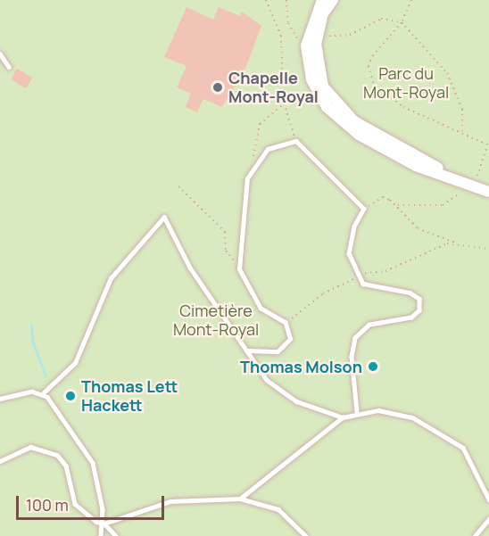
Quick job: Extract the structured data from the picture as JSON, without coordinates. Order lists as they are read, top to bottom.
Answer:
{
  "parks": ["Parc du Mont-Royal", "Cimetière Mont-Royal"],
  "places": ["Chapelle Mont-Royal", "Thomas Molson", "Thomas Lett Hackett"],
  "scale_bar": "100 m"
}
